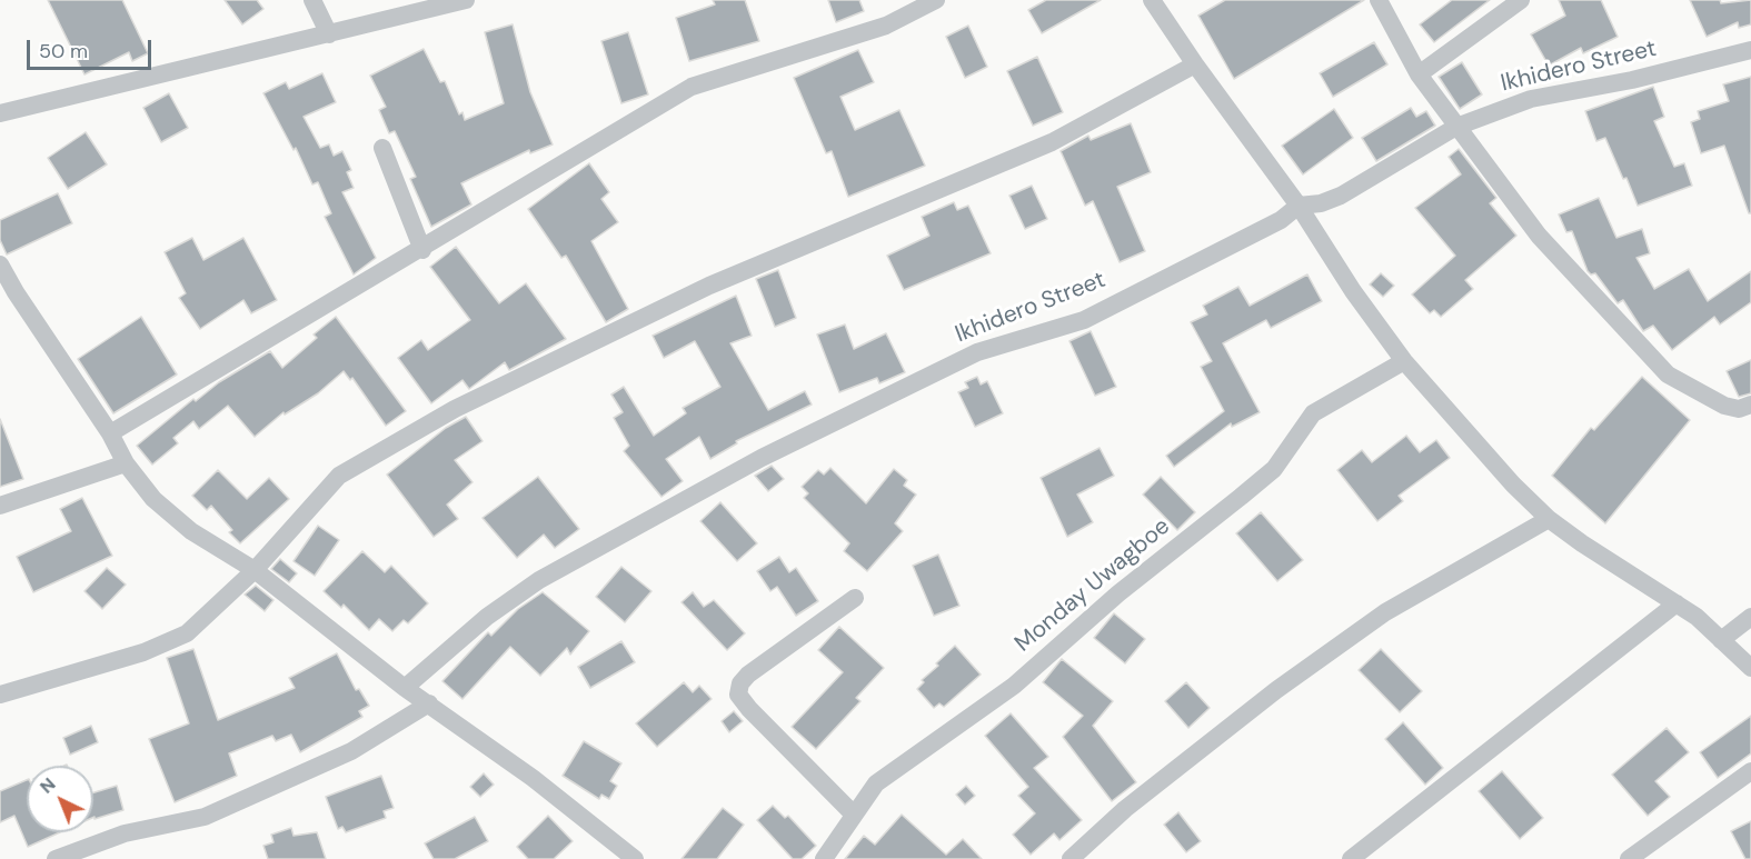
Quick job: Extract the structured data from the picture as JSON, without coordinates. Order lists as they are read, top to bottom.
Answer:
{
  "streets": {
    "street": ["Ikhidero Street", "Monday Uwagboe"]
  },
  "scale_bar": "50 m",
  "north": "top left"
}
